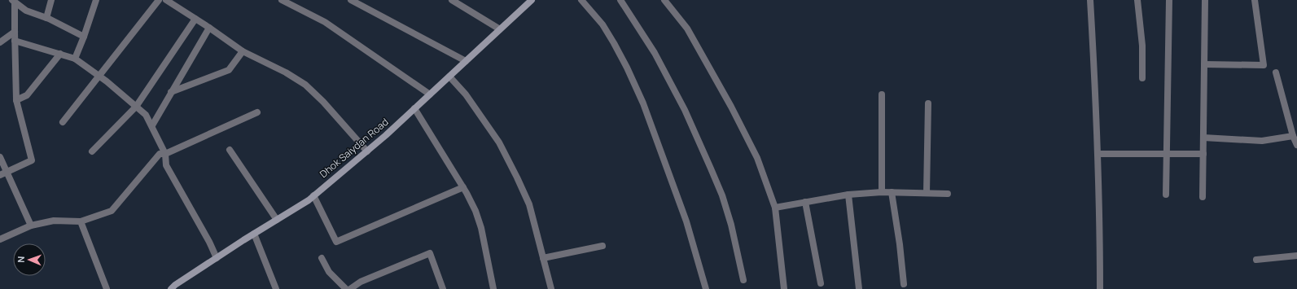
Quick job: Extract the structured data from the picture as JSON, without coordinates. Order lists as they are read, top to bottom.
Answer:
{
  "streets": {
    "main road": ["Dhok Saiydan Road"]
  },
  "north": "left"
}
